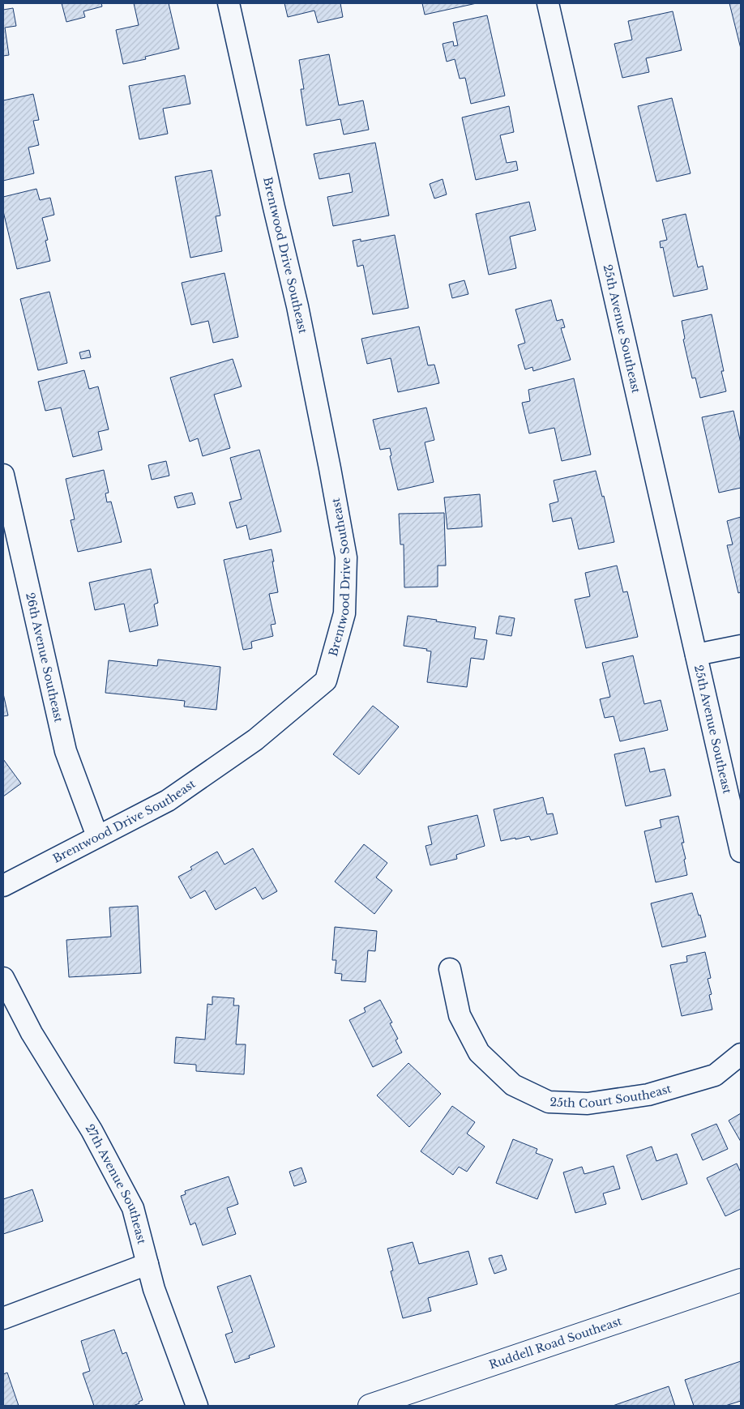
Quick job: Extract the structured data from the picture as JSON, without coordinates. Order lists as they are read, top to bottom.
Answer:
{
  "streets": {
    "main road": ["Ruddell Road Southeast"],
    "street": [
      "Brentwood Drive Southeast",
      "25th Avenue Southeast",
      "26th Avenue Southeast",
      "25th Court Southeast",
      "27th Avenue Southeast"
    ]
  },
  "crossings": [
    ["Brentwood Drive Southeast", "26th Avenue Southeast"]
  ]
}
